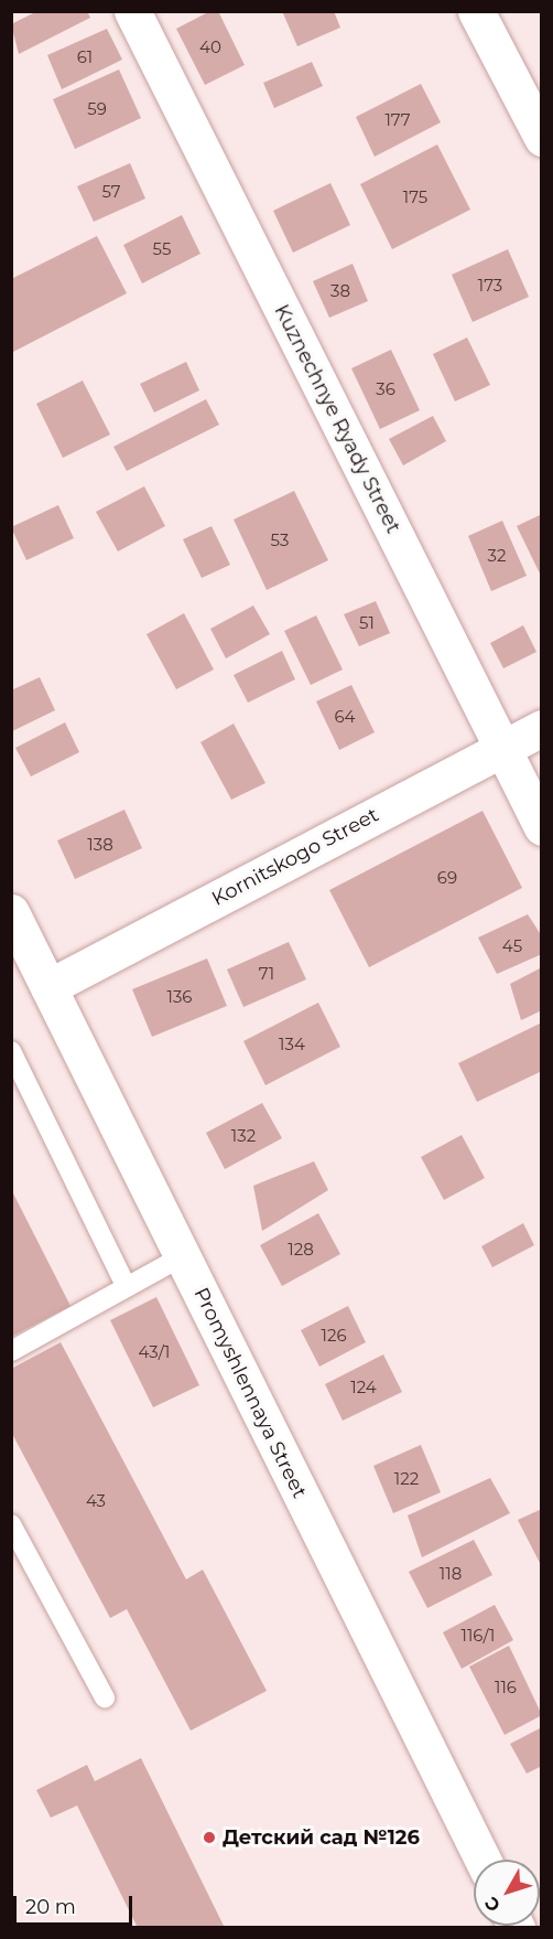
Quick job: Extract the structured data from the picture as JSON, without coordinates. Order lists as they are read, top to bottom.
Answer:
{
  "streets": {
    "main road": ["Kuznechnye Ryady Street", "Kornitskogo Street", "Promyshlennaya Street"]
  },
  "crossings": [
    ["Kuznechnye Ryady Street", "Kornitskogo Street"],
    ["Kornitskogo Street", "Promyshlennaya Street"]
  ],
  "places": ["Детский сад №126"],
  "house_numbers": [
    "40",
    "61",
    "59",
    "177",
    "57",
    "175",
    "55",
    "173",
    "38",
    "36",
    "53",
    "32",
    "51",
    "64",
    "138",
    "69",
    "45",
    "71",
    "136",
    "134",
    "132",
    "128",
    "126",
    "43/1",
    "124",
    "122",
    "43",
    "118",
    "116/1",
    "116"
  ],
  "scale_bar": "20 m",
  "north": "bottom left"
}
